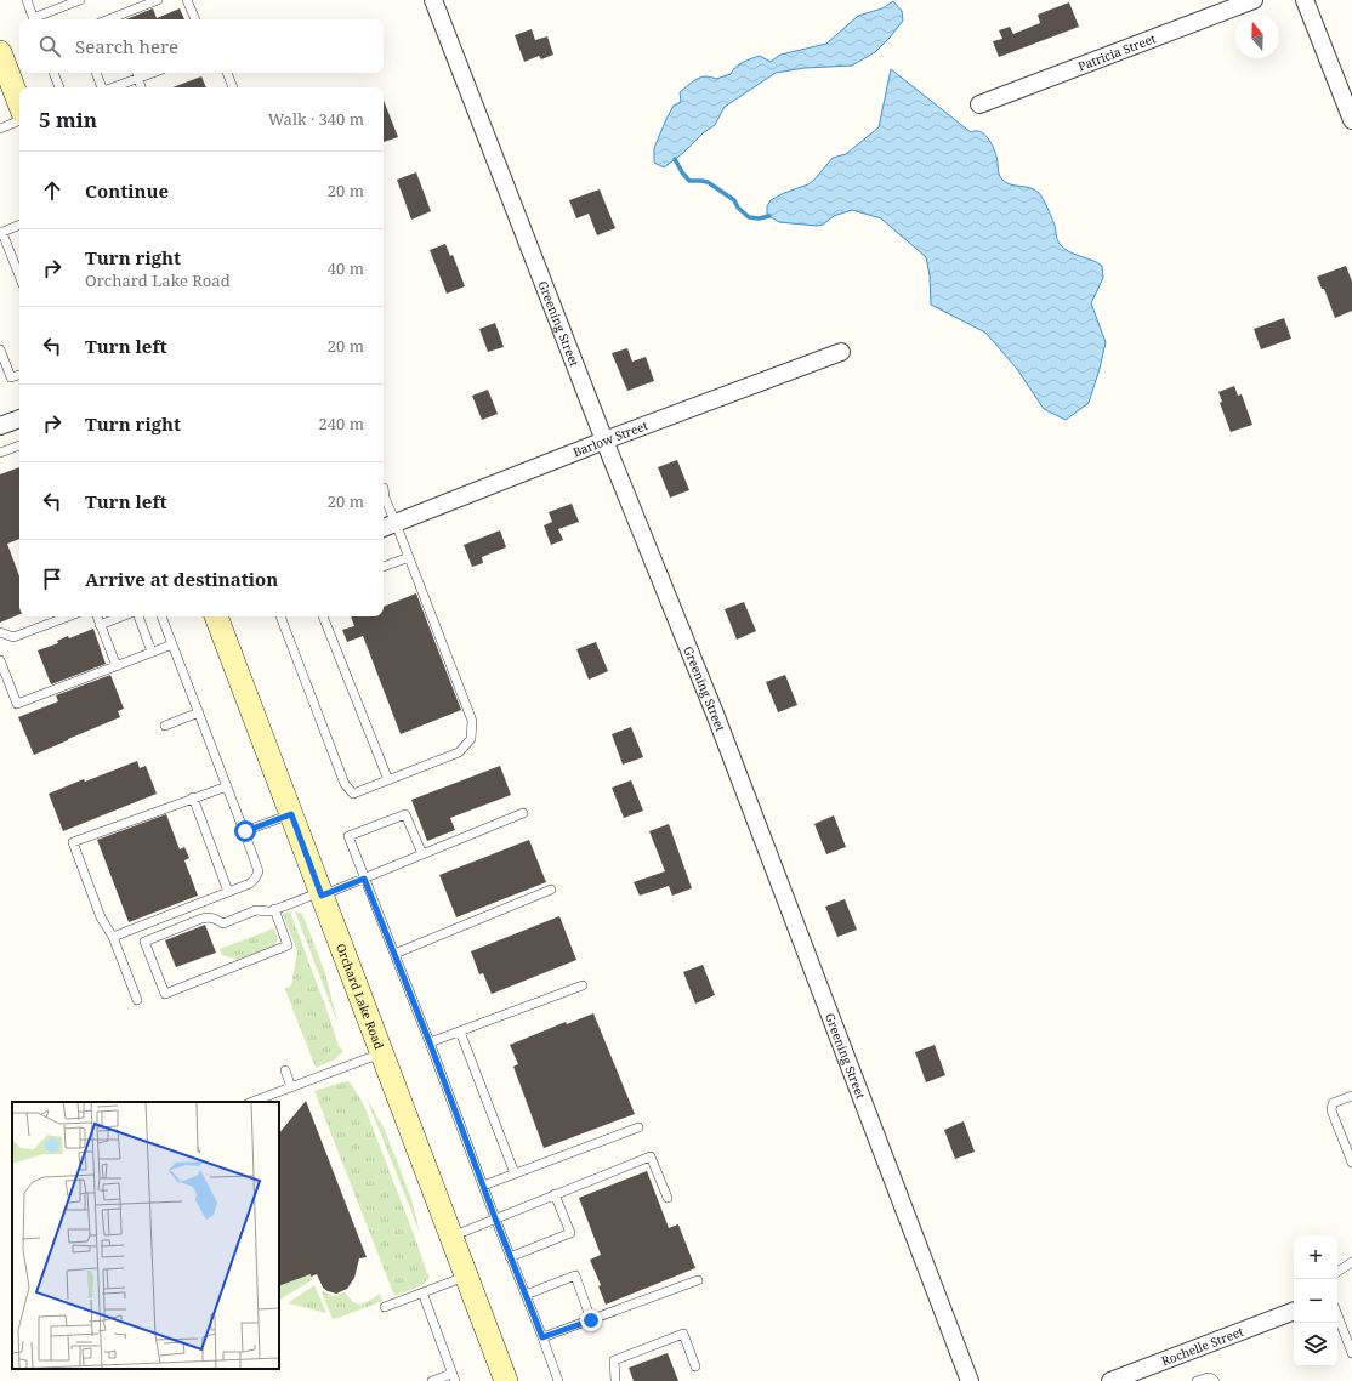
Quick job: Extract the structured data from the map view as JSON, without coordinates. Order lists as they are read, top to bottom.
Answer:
{
  "streets": {
    "main road": ["Orchard Lake Road"],
    "street": [
      "Patricia Street",
      "Greening Street",
      "Barlow Street",
      "Rochelle Street"
    ]
  },
  "crossings": [
    ["Greening Street", "Barlow Street"]
  ],
  "north": "top",
  "page": {
    "search": "Search here",
    "heading": ["5 min", "Walk · 340 m"],
    "list": [
      ["Continue", "20 m"],
      ["Turn right", "Orchard Lake Road", "40 m"],
      ["Turn left", "20 m"],
      ["Turn right", "240 m"],
      ["Turn left", "20 m"],
      "Arrive at destination"
    ],
    "map_buttons": ["+", "−"]
  }
}
